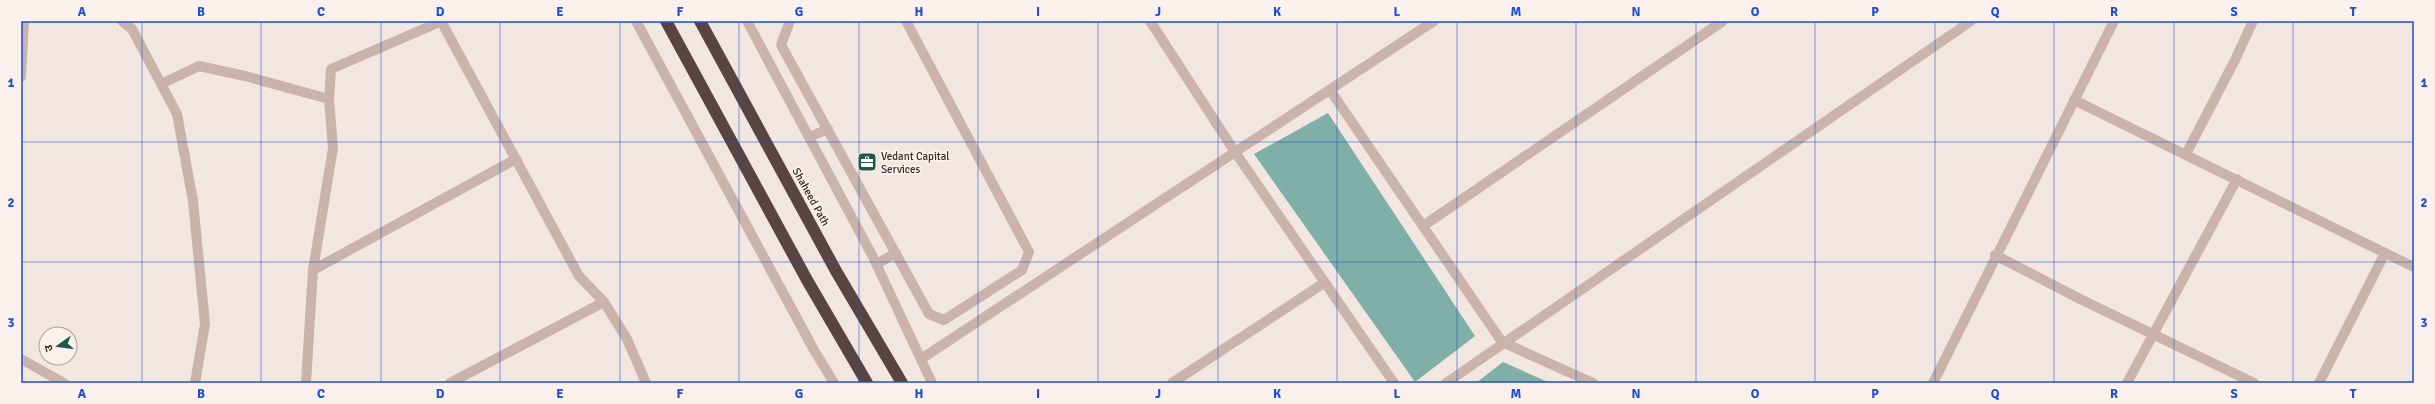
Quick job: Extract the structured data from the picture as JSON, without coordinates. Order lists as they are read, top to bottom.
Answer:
{
  "streets": {
    "highway": ["Shaheed Path"]
  },
  "places": {
    "office": ["Vedant Capital Services"]
  },
  "north": "left",
  "grid": {
    "columns": [
      "A",
      "B",
      "C",
      "D",
      "E",
      "F",
      "G",
      "H",
      "I",
      "J",
      "K",
      "L",
      "M",
      "N",
      "O",
      "P",
      "Q",
      "R",
      "S",
      "T"
    ],
    "rows": ["1", "2", "3"]
  }
}
